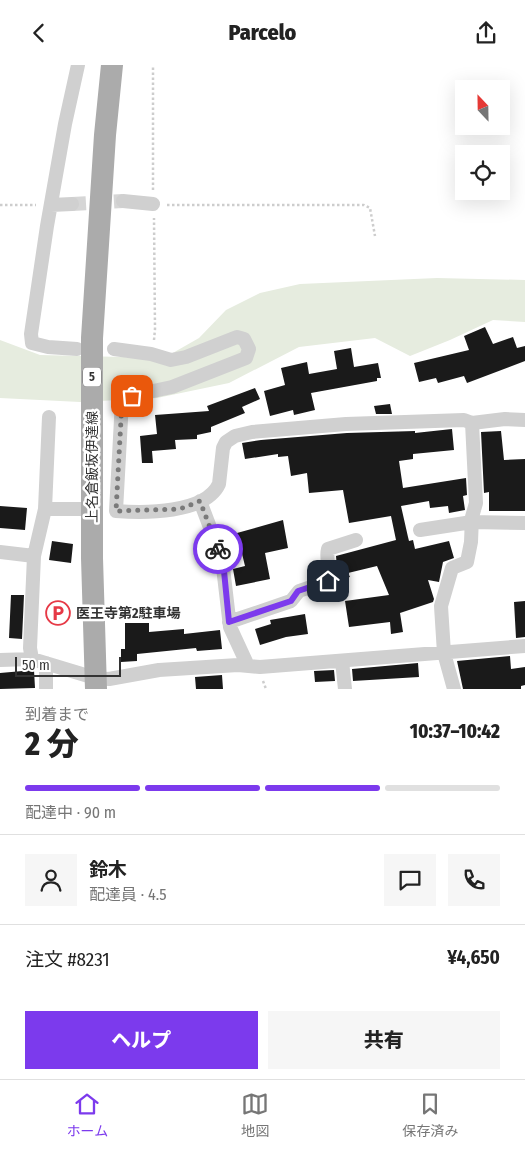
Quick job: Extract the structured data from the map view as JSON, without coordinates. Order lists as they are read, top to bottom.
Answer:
{
  "streets": {
    "main road": ["5", "上名倉飯坂伊達線"]
  },
  "places": {
    "parking": ["医王寺第2駐車場"]
  },
  "scale_bar": "50 m",
  "north": "top",
  "page": {
    "header": "Parcelo",
    "scale": "50 m",
    "heading": ["2 分", "到着まで", "10:37–10:42"],
    "panel": [
      "鈴木",
      "配達員 · 4.5",
      "注文 #8231",
      "¥4,650"
    ],
    "bar": "配達中 · 90 m",
    "buttons": ["ヘルプ", "共有"],
    "tabs": ["ホーム", "地図", "保存済み"]
  }
}
